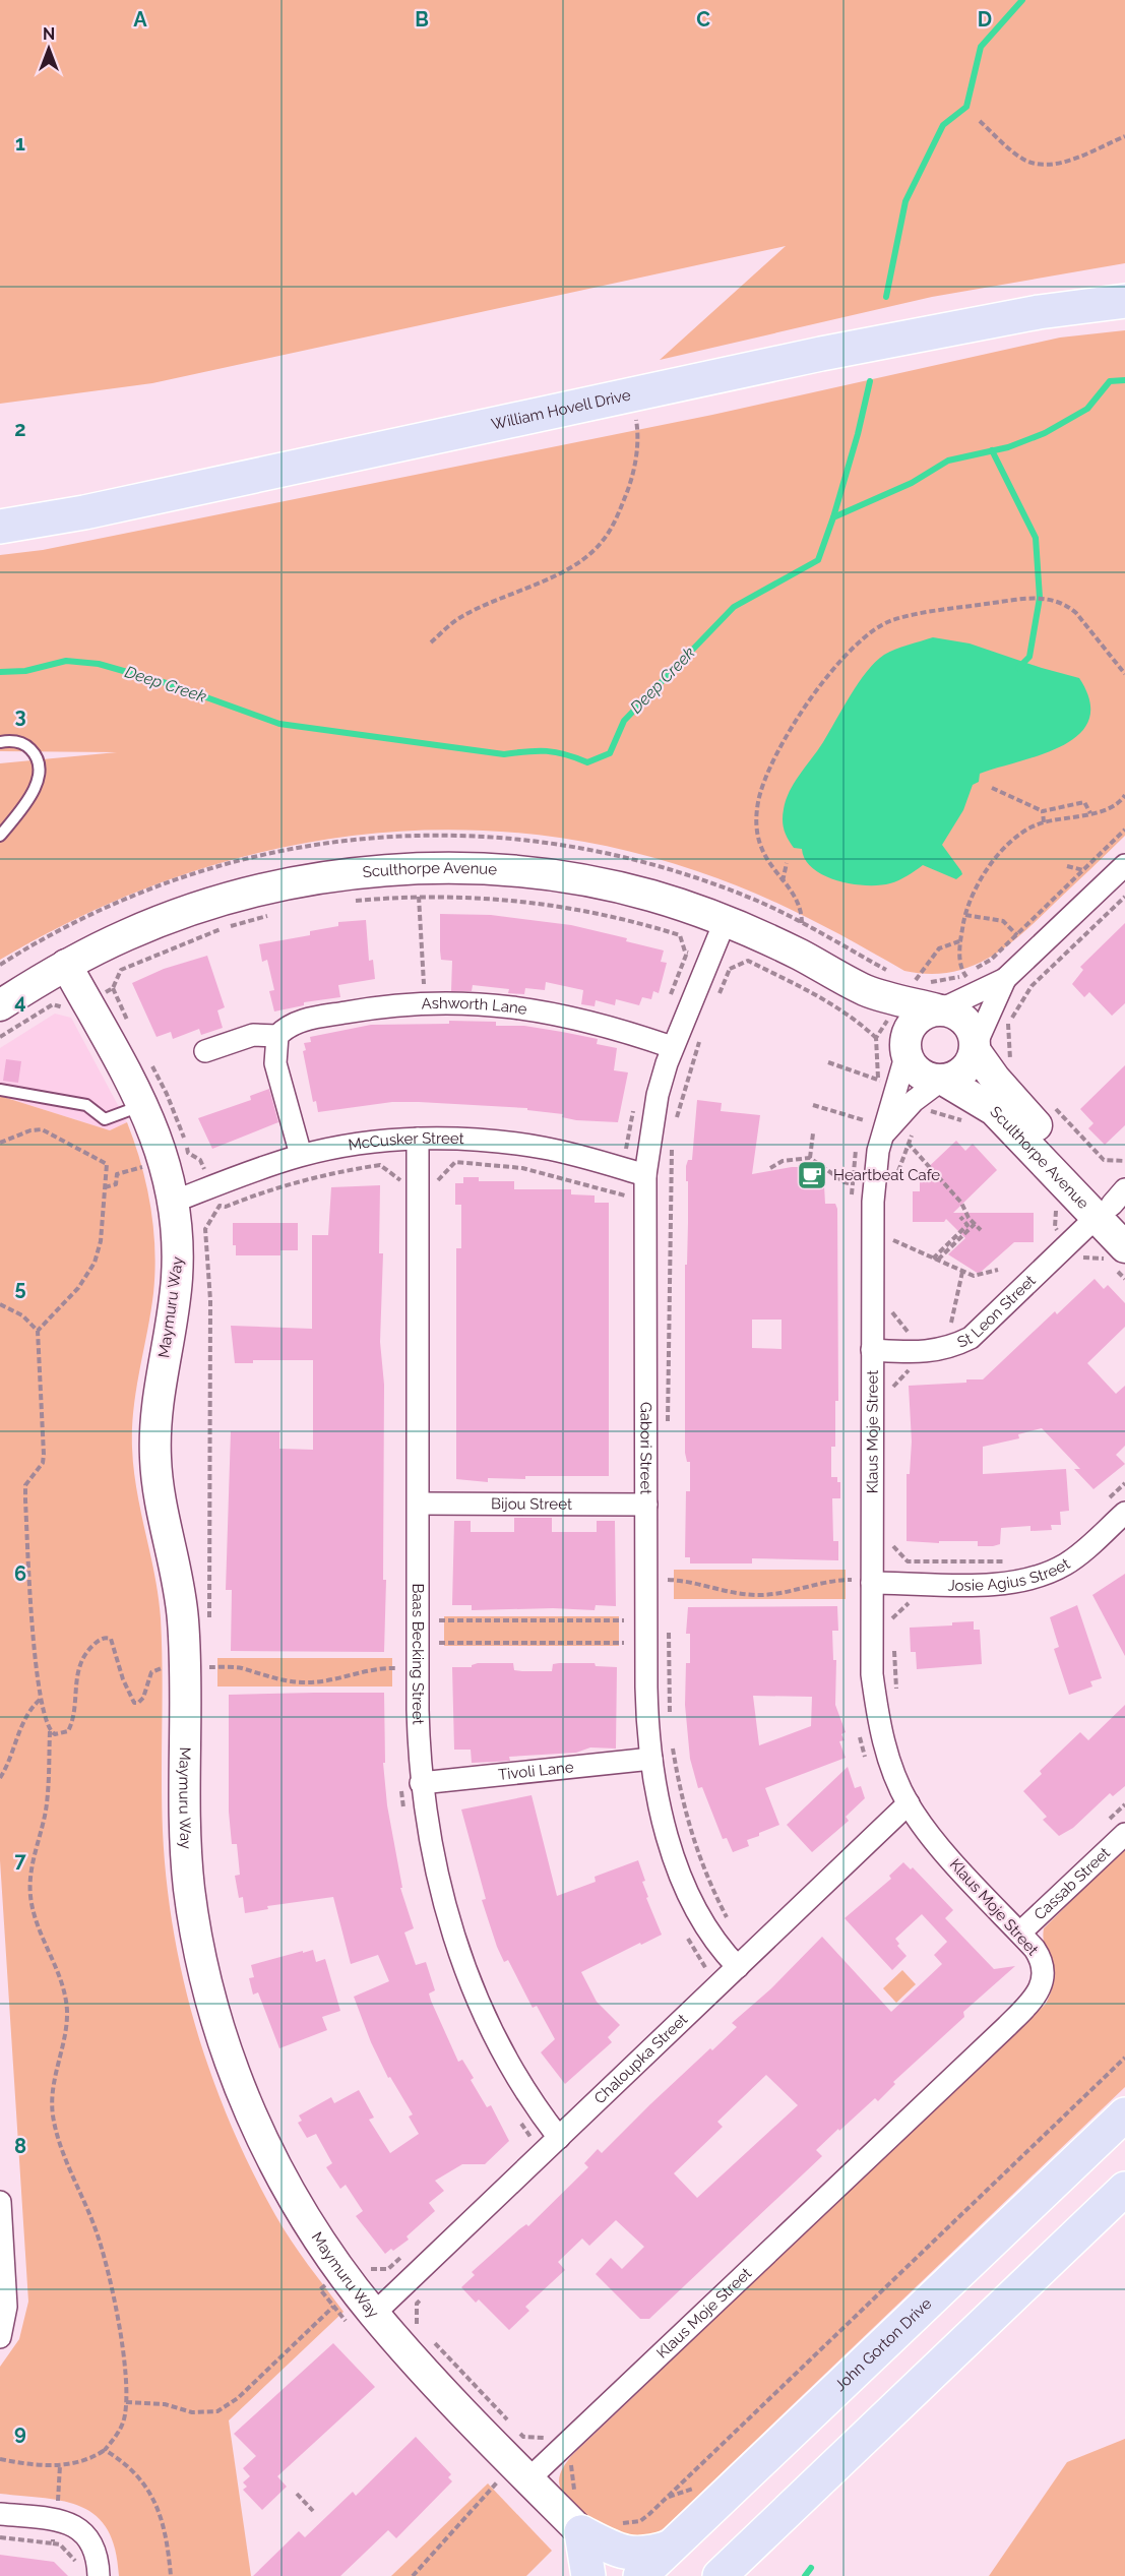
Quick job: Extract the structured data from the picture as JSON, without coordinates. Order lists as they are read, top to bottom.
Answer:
{
  "streets": {
    "main road": ["William Hovell Drive", "John Gorton Drive"],
    "street": [
      "Sculthorpe Avenue",
      "Ashworth Lane",
      "McCusker Street",
      "Maymuru Way",
      "St Leon Street",
      "Klaus Moje Street",
      "Gabori Street",
      "Bijou Street",
      "Josie Agius Street",
      "Baas Becking Street",
      "Tivoli Lane",
      "Cassab Street",
      "Chaloupka Street"
    ]
  },
  "crossings": [
    ["Sculthorpe Avenue", "Maymuru Way"],
    ["Sculthorpe Avenue", "St Leon Street"],
    ["Sculthorpe Avenue", "Klaus Moje Street"],
    ["Sculthorpe Avenue", "Gabori Street"],
    ["Ashworth Lane", "Gabori Street"],
    ["McCusker Street", "Maymuru Way"],
    ["McCusker Street", "Gabori Street"],
    ["McCusker Street", "Baas Becking Street"],
    ["Maymuru Way", "Klaus Moje Street"],
    ["Maymuru Way", "Chaloupka Street"],
    ["St Leon Street", "Klaus Moje Street"],
    ["Klaus Moje Street", "Josie Agius Street"],
    ["Klaus Moje Street", "Cassab Street"],
    ["Klaus Moje Street", "Chaloupka Street"],
    ["Gabori Street", "Bijou Street"],
    ["Gabori Street", "Tivoli Lane"],
    ["Gabori Street", "Chaloupka Street"],
    ["Bijou Street", "Baas Becking Street"],
    ["Baas Becking Street", "Tivoli Lane"],
    ["Baas Becking Street", "Chaloupka Street"]
  ],
  "water": ["Deep Creek"],
  "places": {
    "cafe": ["Heartbeat Cafe"]
  },
  "north": "top",
  "grid": {
    "columns": [
      "A",
      "B",
      "C",
      "D"
    ],
    "rows": [
      "1",
      "2",
      "3",
      "4",
      "5",
      "6",
      "7",
      "8",
      "9"
    ]
  }
}
